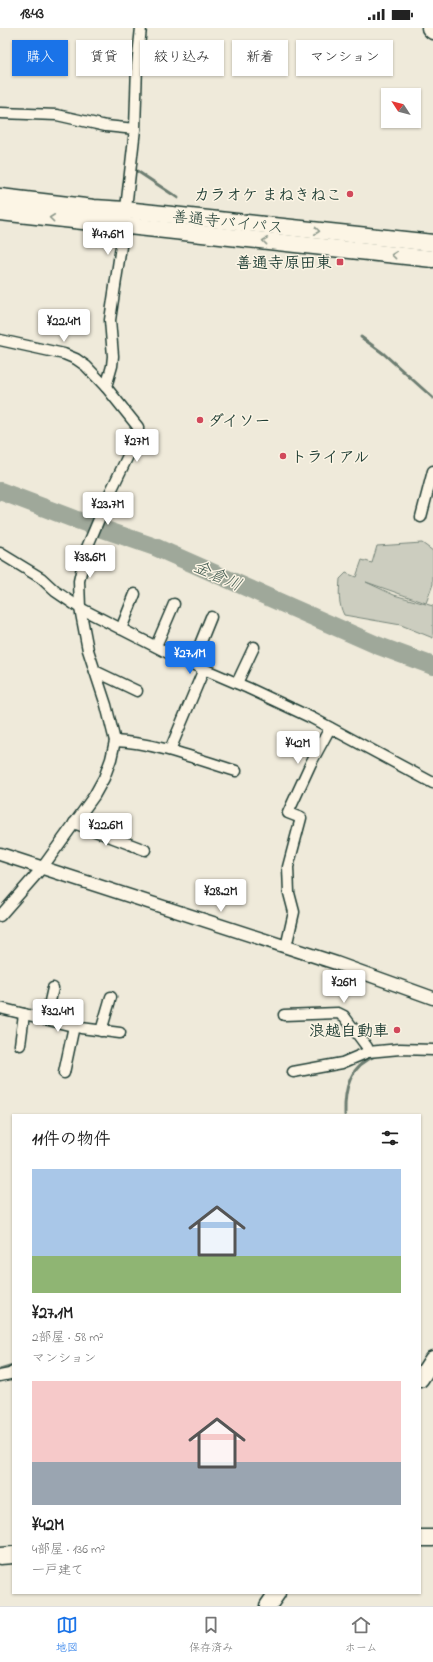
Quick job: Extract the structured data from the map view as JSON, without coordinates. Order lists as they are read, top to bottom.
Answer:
{
  "streets": {
    "main road": ["善通寺バイパス"]
  },
  "water": ["金倉川"],
  "places": {
    "other": [
      "カラオケ まねきねこ",
      "ダイソー",
      "トライアル",
      "浪越自動車"
    ],
    "transit": ["善通寺原田東"]
  },
  "north": "top left",
  "page": {
    "status": "18:43",
    "chip": [
      "購入",
      "賃貸",
      "絞り込み",
      "新着",
      "マンション"
    ],
    "price": [
      "¥47.6M",
      "¥22.4M",
      "¥27M",
      "¥23.7M",
      "¥38.6M",
      "¥27.1M",
      "¥42M",
      "¥22.6M",
      "¥28.2M",
      "¥26M",
      "¥32.4M"
    ],
    "heading": "11件の物件",
    "list": [
      {
        "name": "¥27.1M",
        "note": "2部屋 · 58 m² · マンション"
      },
      {
        "name": "¥42M",
        "note": "4部屋 · 136 m² · 一戸建て"
      }
    ],
    "tabs": ["地図", "保存済み", "ホーム"]
  }
}
